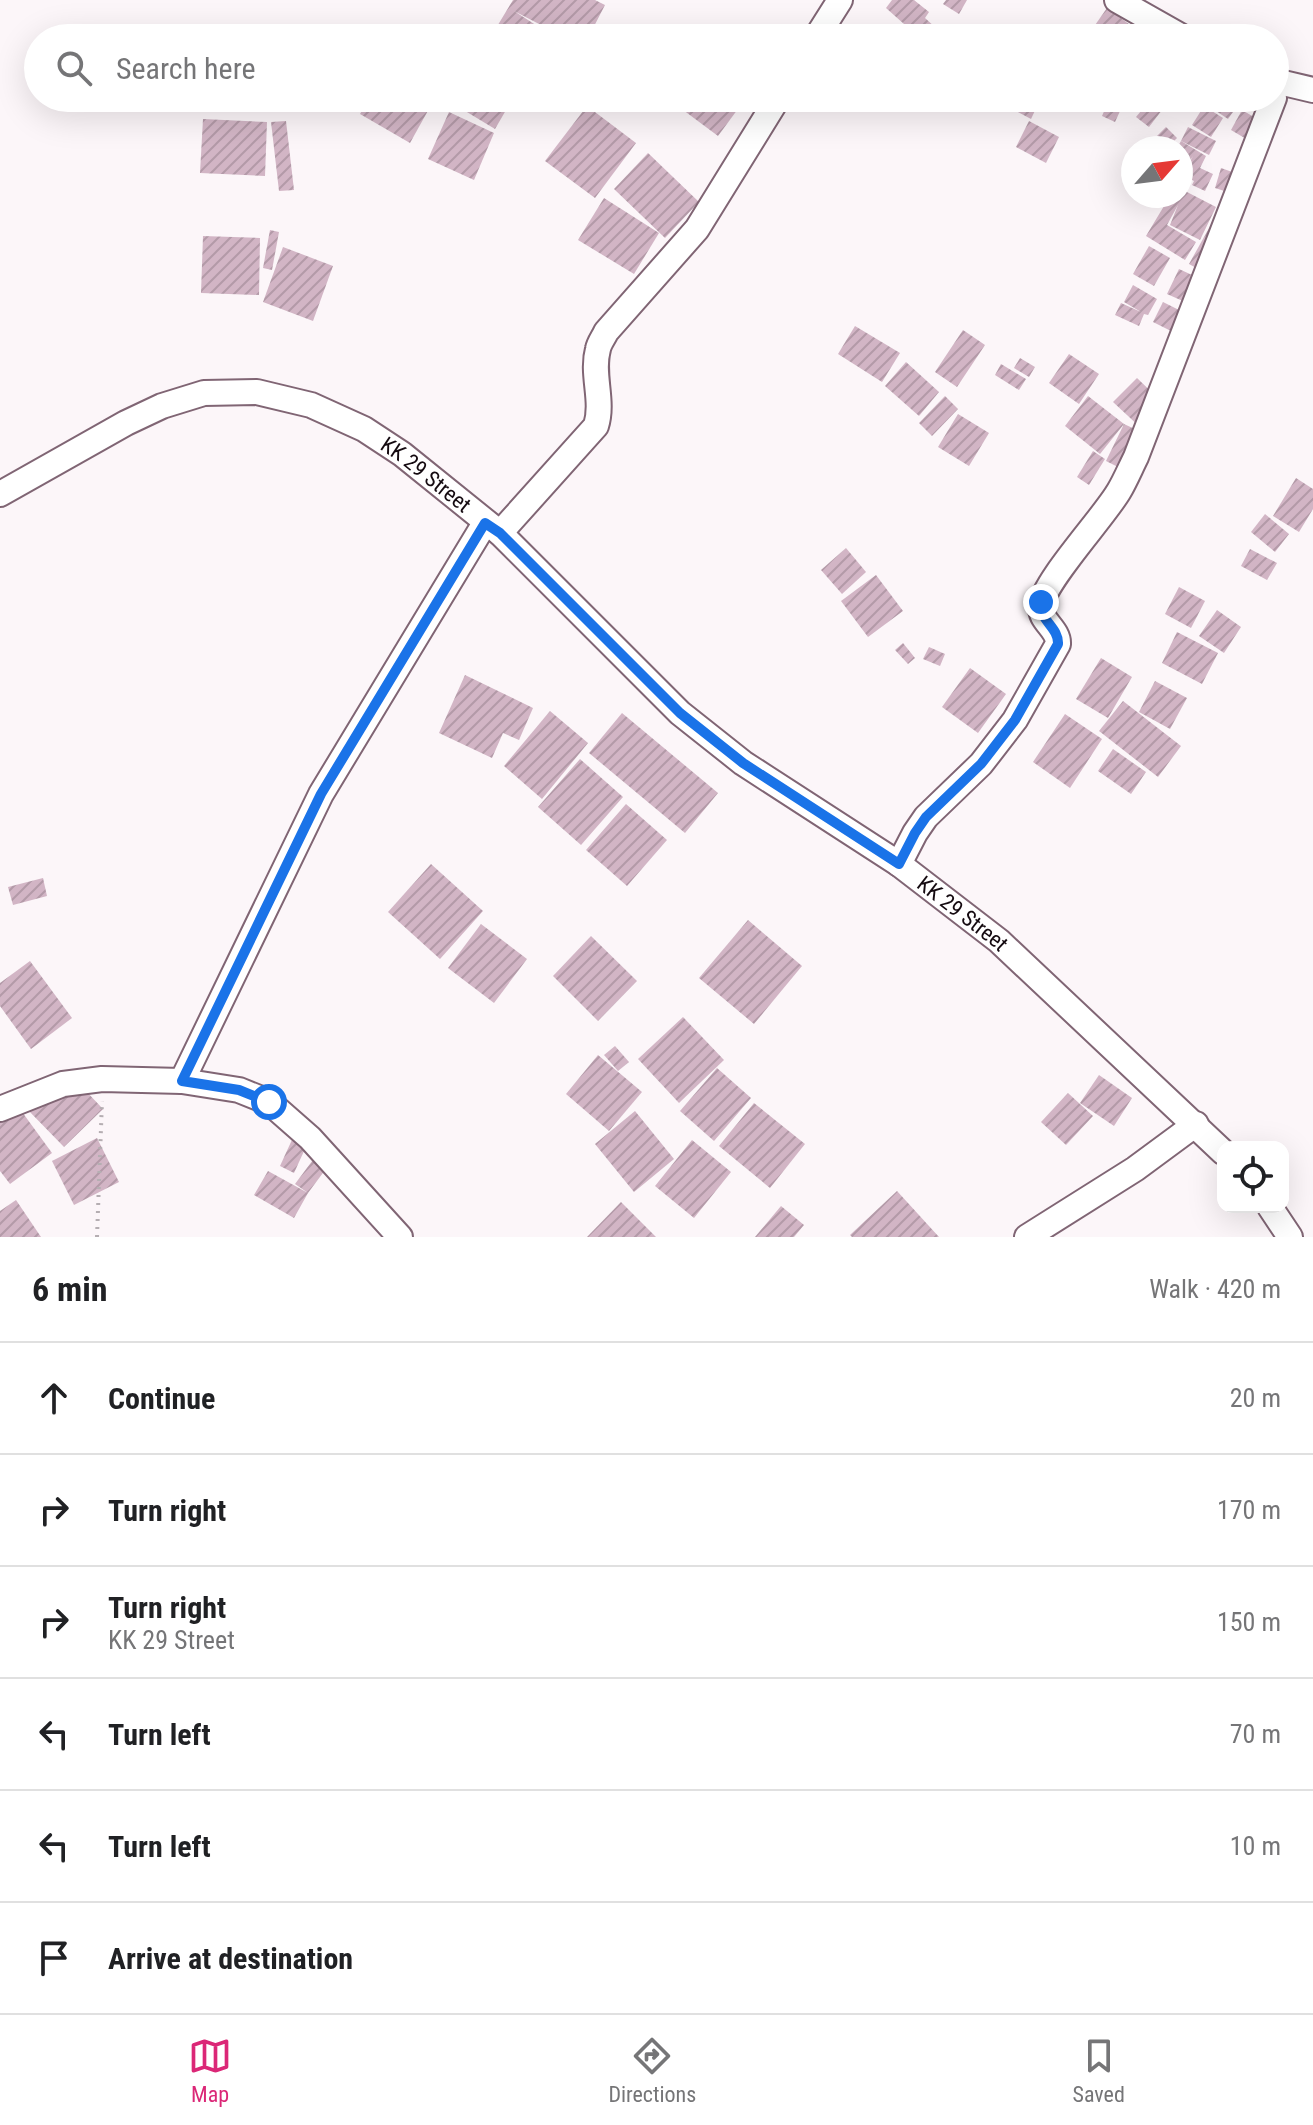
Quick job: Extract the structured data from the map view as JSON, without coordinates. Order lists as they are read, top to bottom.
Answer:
{
  "streets": {
    "street": ["KK 29 Street"]
  },
  "north": "top right",
  "page": {
    "search": "Search here",
    "heading": ["6 min", "Walk · 420 m"],
    "list": [
      ["Continue", "20 m"],
      ["Turn right", "170 m"],
      ["Turn right", "KK 29 Street", "150 m"],
      ["Turn left", "70 m"],
      ["Turn left", "10 m"],
      "Arrive at destination"
    ],
    "nav": ["Map", "Directions", "Saved"]
  }
}
